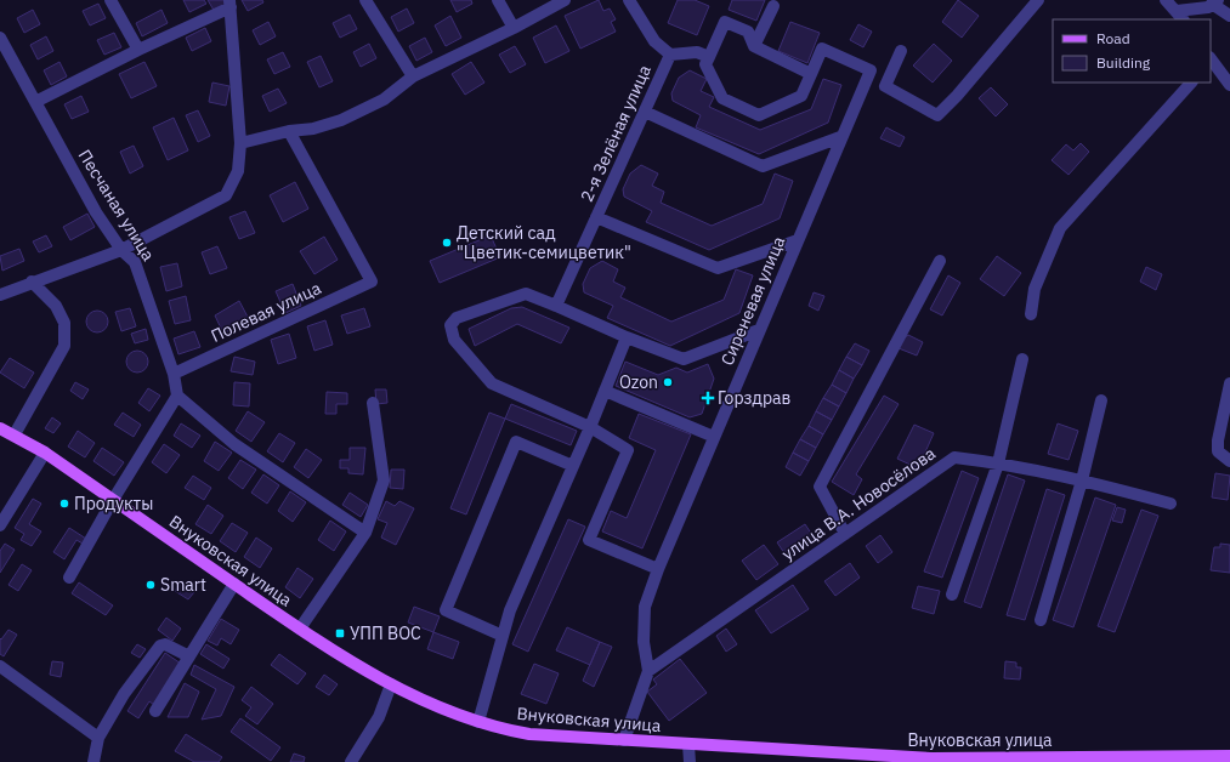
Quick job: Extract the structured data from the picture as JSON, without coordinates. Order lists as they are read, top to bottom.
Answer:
{
  "streets": {
    "main road": ["Внуковская улица"],
    "street": [
      "2-я Зелёная улица",
      "Песчаная улица",
      "Сиреневая улица",
      "Полевая улица",
      "улица В.А. Новосёлова"
    ]
  },
  "crossings": [
    ["Песчаная улица", "Полевая улица"],
    ["Сиреневая улица", "улица В.А. Новосёлова"],
    ["Сиреневая улица", "Внуковская улица"]
  ],
  "places": {
    "other": [
      "Детский сад \"Цветик-семицветик\"",
      "Ozon",
      "Продукты",
      "Smart"
    ],
    "health": ["Горздрав"],
    "transit": ["УПП ВОС"]
  },
  "legend": ["Road", "Building"]
}
